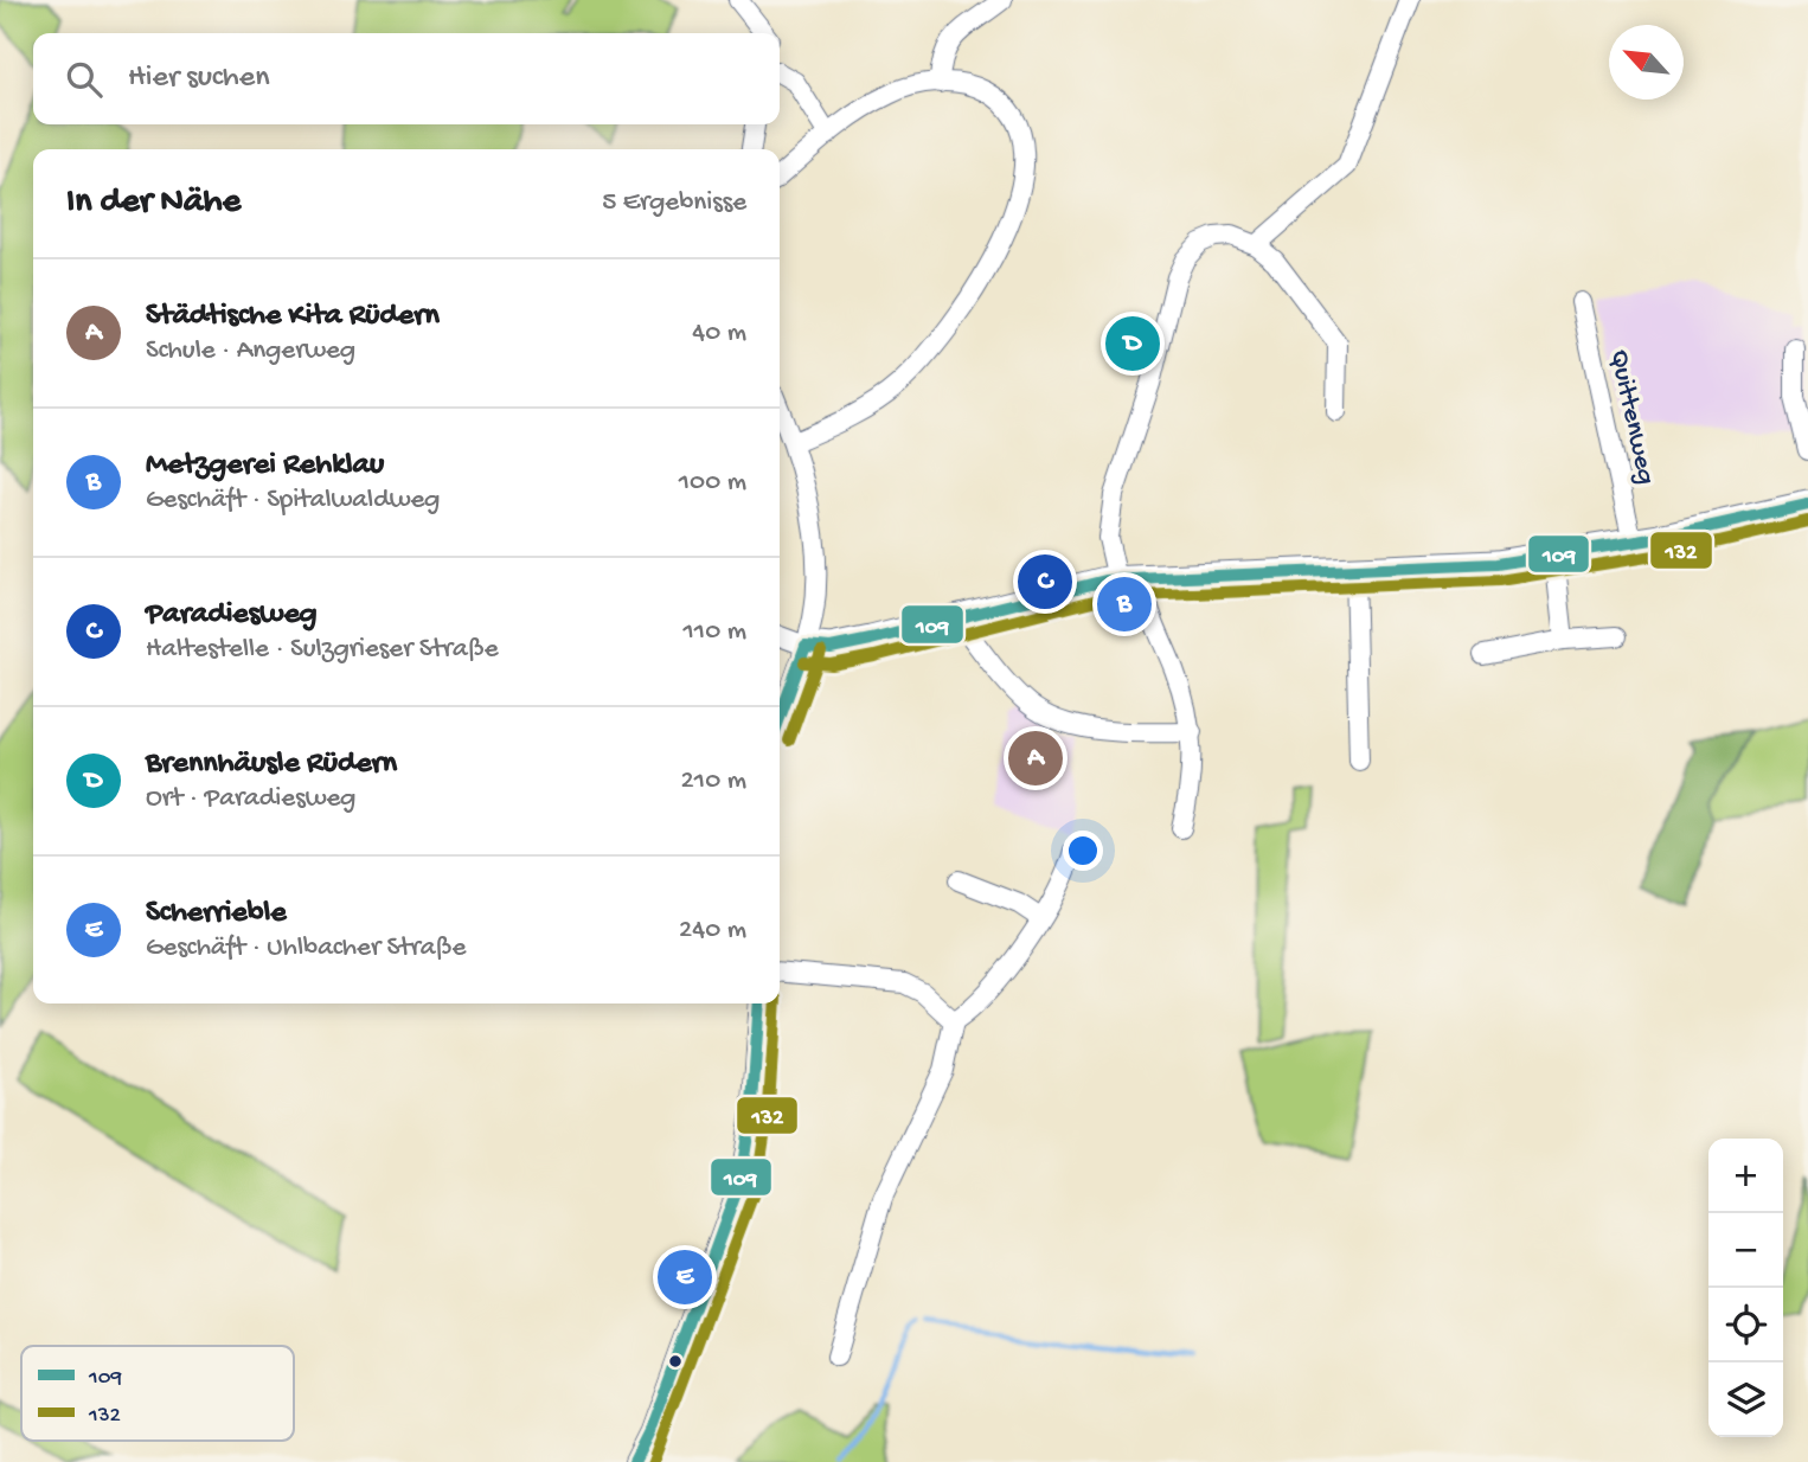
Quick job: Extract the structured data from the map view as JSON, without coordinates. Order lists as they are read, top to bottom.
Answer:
{
  "streets": {
    "street": ["Quittenweg"]
  },
  "lines": ["transit line 109", "transit line 132"],
  "legend": ["109", "132"],
  "north": "top left",
  "page": {
    "search": "Hier suchen",
    "heading": ["In der Nähe", "5 Ergebnisse"],
    "list": [
      {
        "mark": "A",
        "name": "Städtische Kita Rüdern",
        "note": "Schule · Angerweg",
        "value": "40 m"
      },
      {
        "mark": "B",
        "name": "Metzgerei Rehklau",
        "note": "Geschäft · Spitalwaldweg",
        "value": "100 m"
      },
      {
        "mark": "C",
        "name": "Paradiesweg",
        "note": "Haltestelle · Sulzgrieser Straße",
        "value": "110 m"
      },
      {
        "mark": "D",
        "name": "Brennhäusle Rüdern",
        "note": "Ort · Paradiesweg",
        "value": "210 m"
      },
      {
        "mark": "E",
        "name": "Scherrieble",
        "note": "Geschäft · Uhlbacher Straße",
        "value": "240 m"
      }
    ],
    "pins": [
      "D",
      "C",
      "B",
      "A",
      "E"
    ],
    "map_buttons": ["+", "−"]
  }
}
